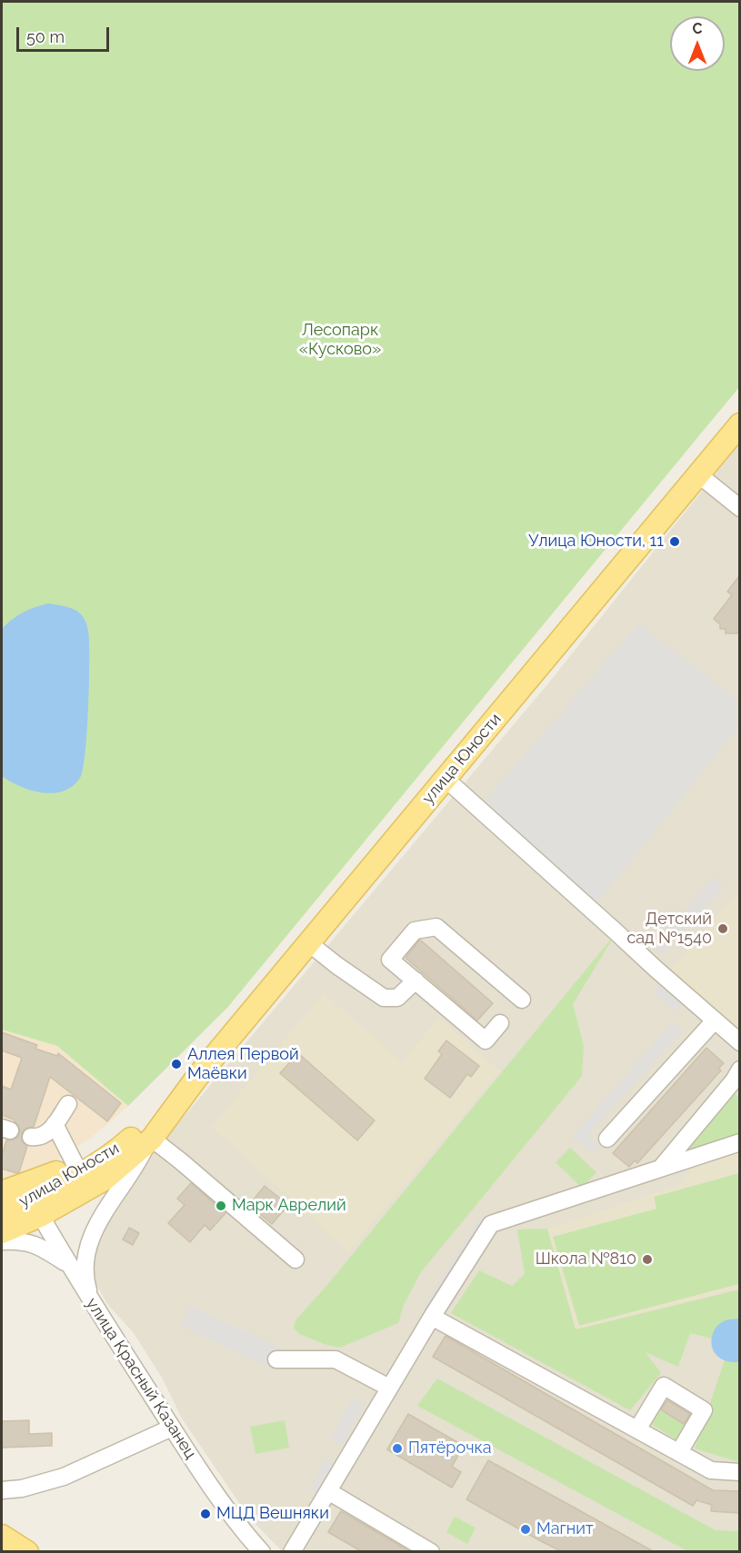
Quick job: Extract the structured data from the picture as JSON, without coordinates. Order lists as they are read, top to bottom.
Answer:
{
  "streets": {
    "main road": ["улица Юности"],
    "street": ["улица Красный Казанец"]
  },
  "crossings": [
    ["улица Юности", "улица Красный Казанец"]
  ],
  "parks": ["Лесопарк «Кусково»"],
  "places": [
    "Улица Юности, 11",
    "Детский сад №1540",
    "Аллея Первой Маёвки",
    "Марк Аврелий",
    "Школа №810",
    "Пятёрочка",
    "МЦД Вешняки",
    "Магнит"
  ],
  "scale_bar": "50 m",
  "north": "top"
}
